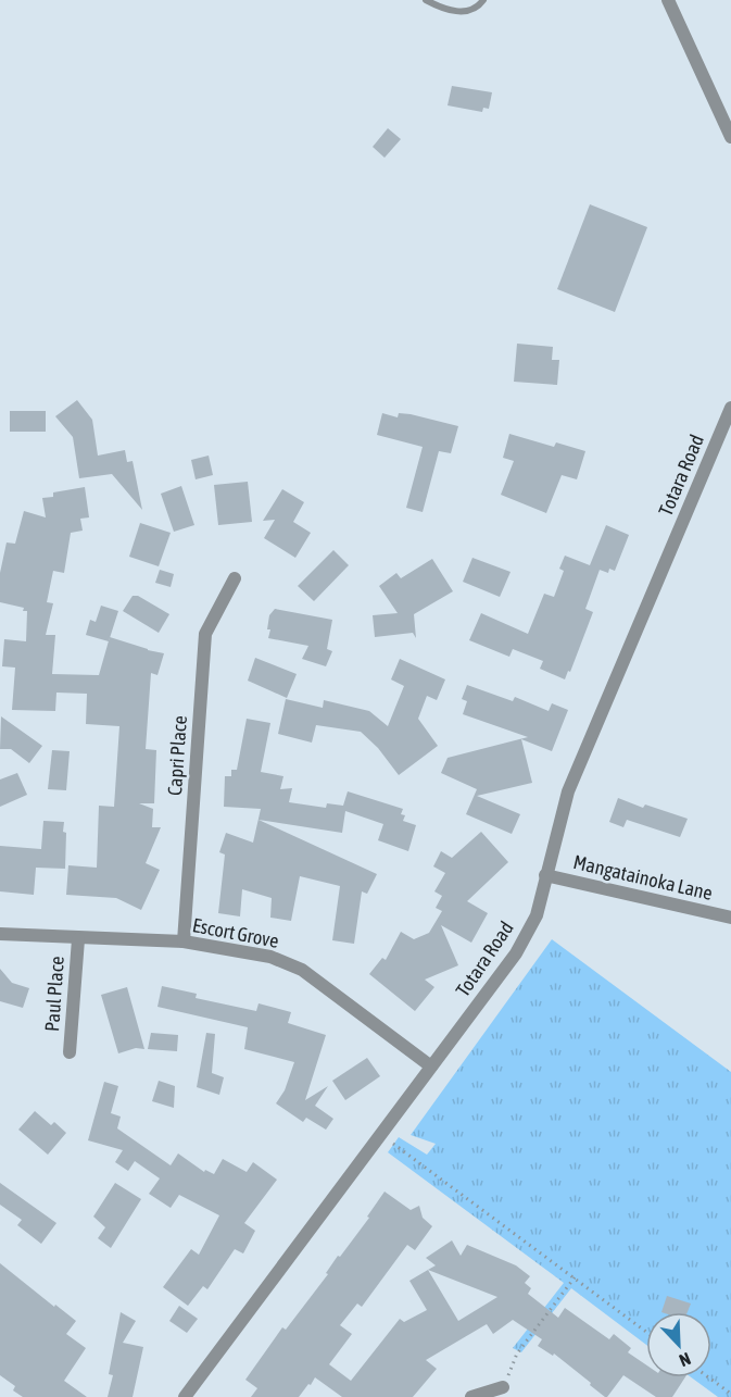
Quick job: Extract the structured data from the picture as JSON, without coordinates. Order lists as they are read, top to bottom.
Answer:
{
  "streets": {
    "street": [
      "Totara Road",
      "Capri Place",
      "Mangatainoka Lane",
      "Escort Grove",
      "Paul Place"
    ]
  },
  "crossings": [
    ["Totara Road", "Mangatainoka Lane"],
    ["Totara Road", "Escort Grove"],
    ["Capri Place", "Escort Grove"],
    ["Escort Grove", "Paul Place"]
  ],
  "north": "bottom right"
}
